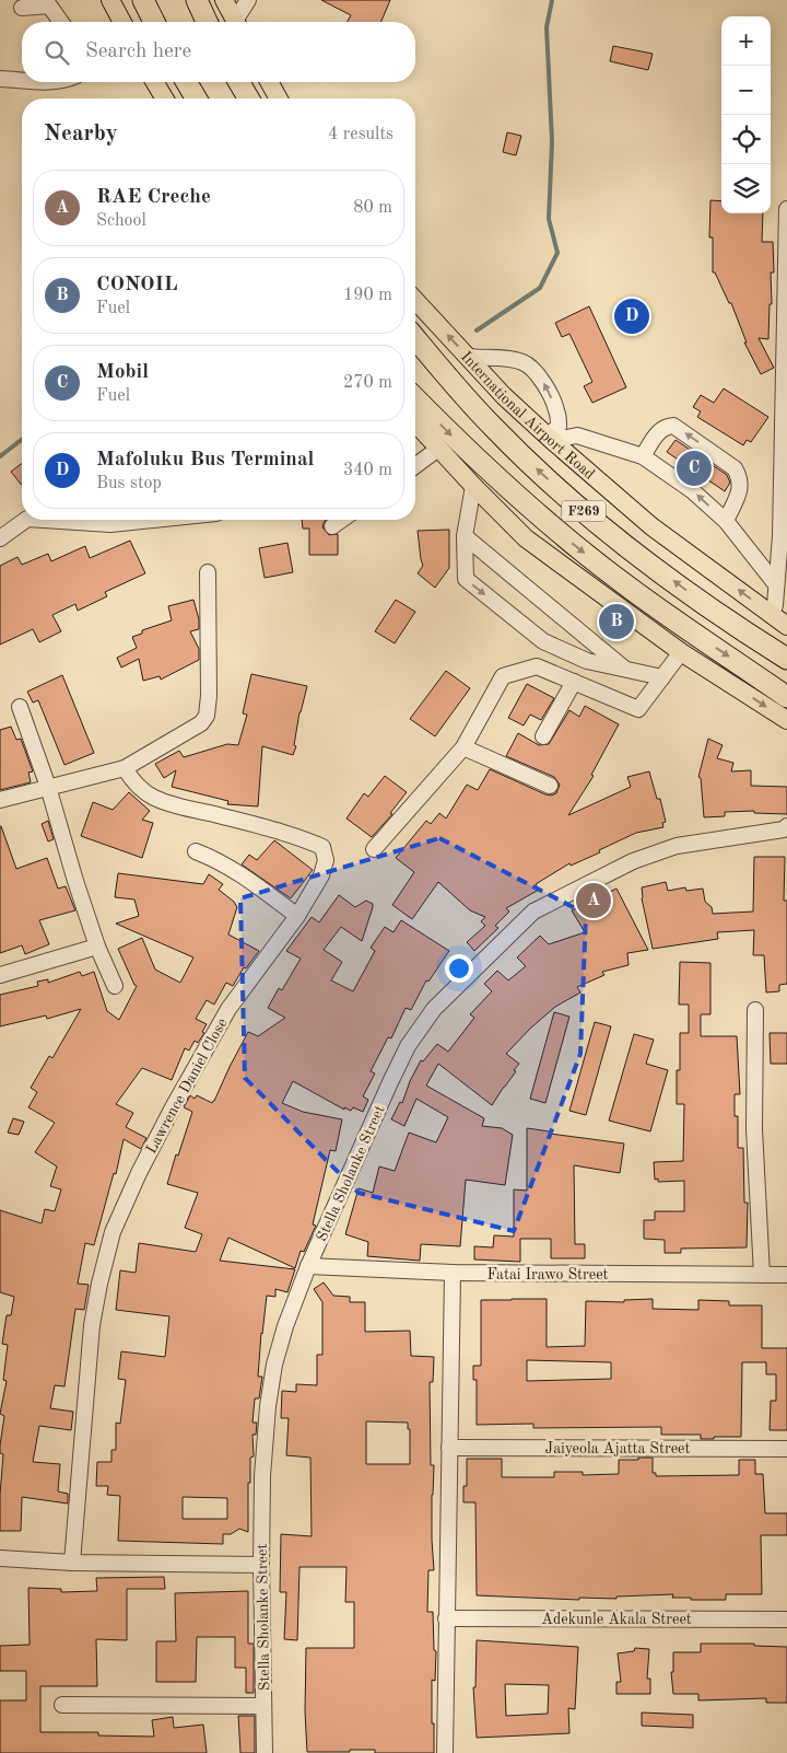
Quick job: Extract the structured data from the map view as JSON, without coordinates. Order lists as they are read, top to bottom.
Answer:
{
  "streets": {
    "highway": ["International Airport Road", "F269"],
    "street": [
      "Lawrence Daniel Close",
      "Stella Sholanke Street",
      "Fatai Irawo Street",
      "Jaiyeola Ajatta Street",
      "Adekunle Akala Street"
    ]
  },
  "crossings": [
    ["Stella Sholanke Street", "Fatai Irawo Street"]
  ],
  "page": {
    "map_buttons": ["+", "−"],
    "search": "Search here",
    "heading": ["Nearby", "4 results"],
    "list": [
      {
        "mark": "A",
        "name": "RAE Creche",
        "note": "School",
        "value": "80 m"
      },
      {
        "mark": "B",
        "name": "CONOIL",
        "note": "Fuel",
        "value": "190 m"
      },
      {
        "mark": "C",
        "name": "Mobil",
        "note": "Fuel",
        "value": "270 m"
      },
      {
        "mark": "D",
        "name": "Mafoluku Bus Terminal",
        "note": "Bus stop",
        "value": "340 m"
      }
    ],
    "pins": [
      "D",
      "C",
      "B",
      "A"
    ]
  }
}
